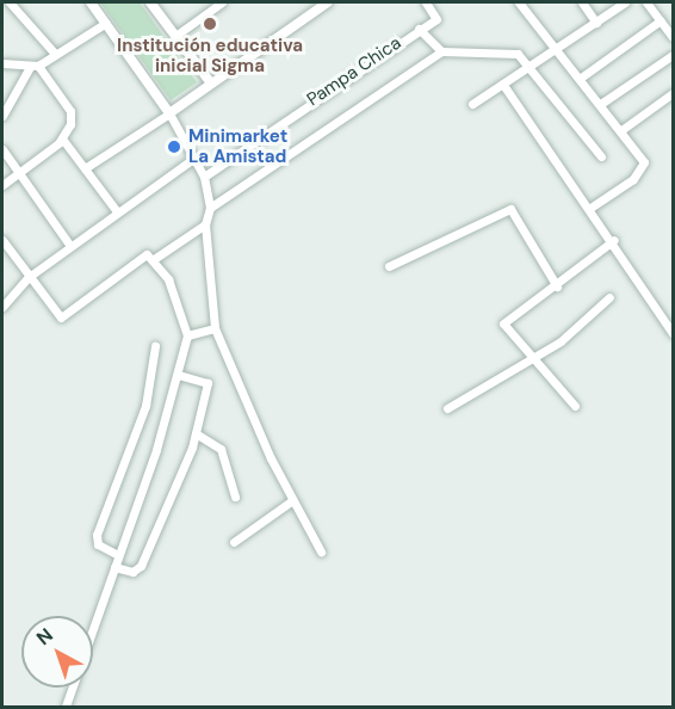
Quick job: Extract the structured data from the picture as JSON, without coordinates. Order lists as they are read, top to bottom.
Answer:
{
  "streets": {
    "street": ["Pampa Chica"]
  },
  "places": ["Institución educativa inicial Sigma", "Minimarket La Amistad"],
  "north": "top left"
}
